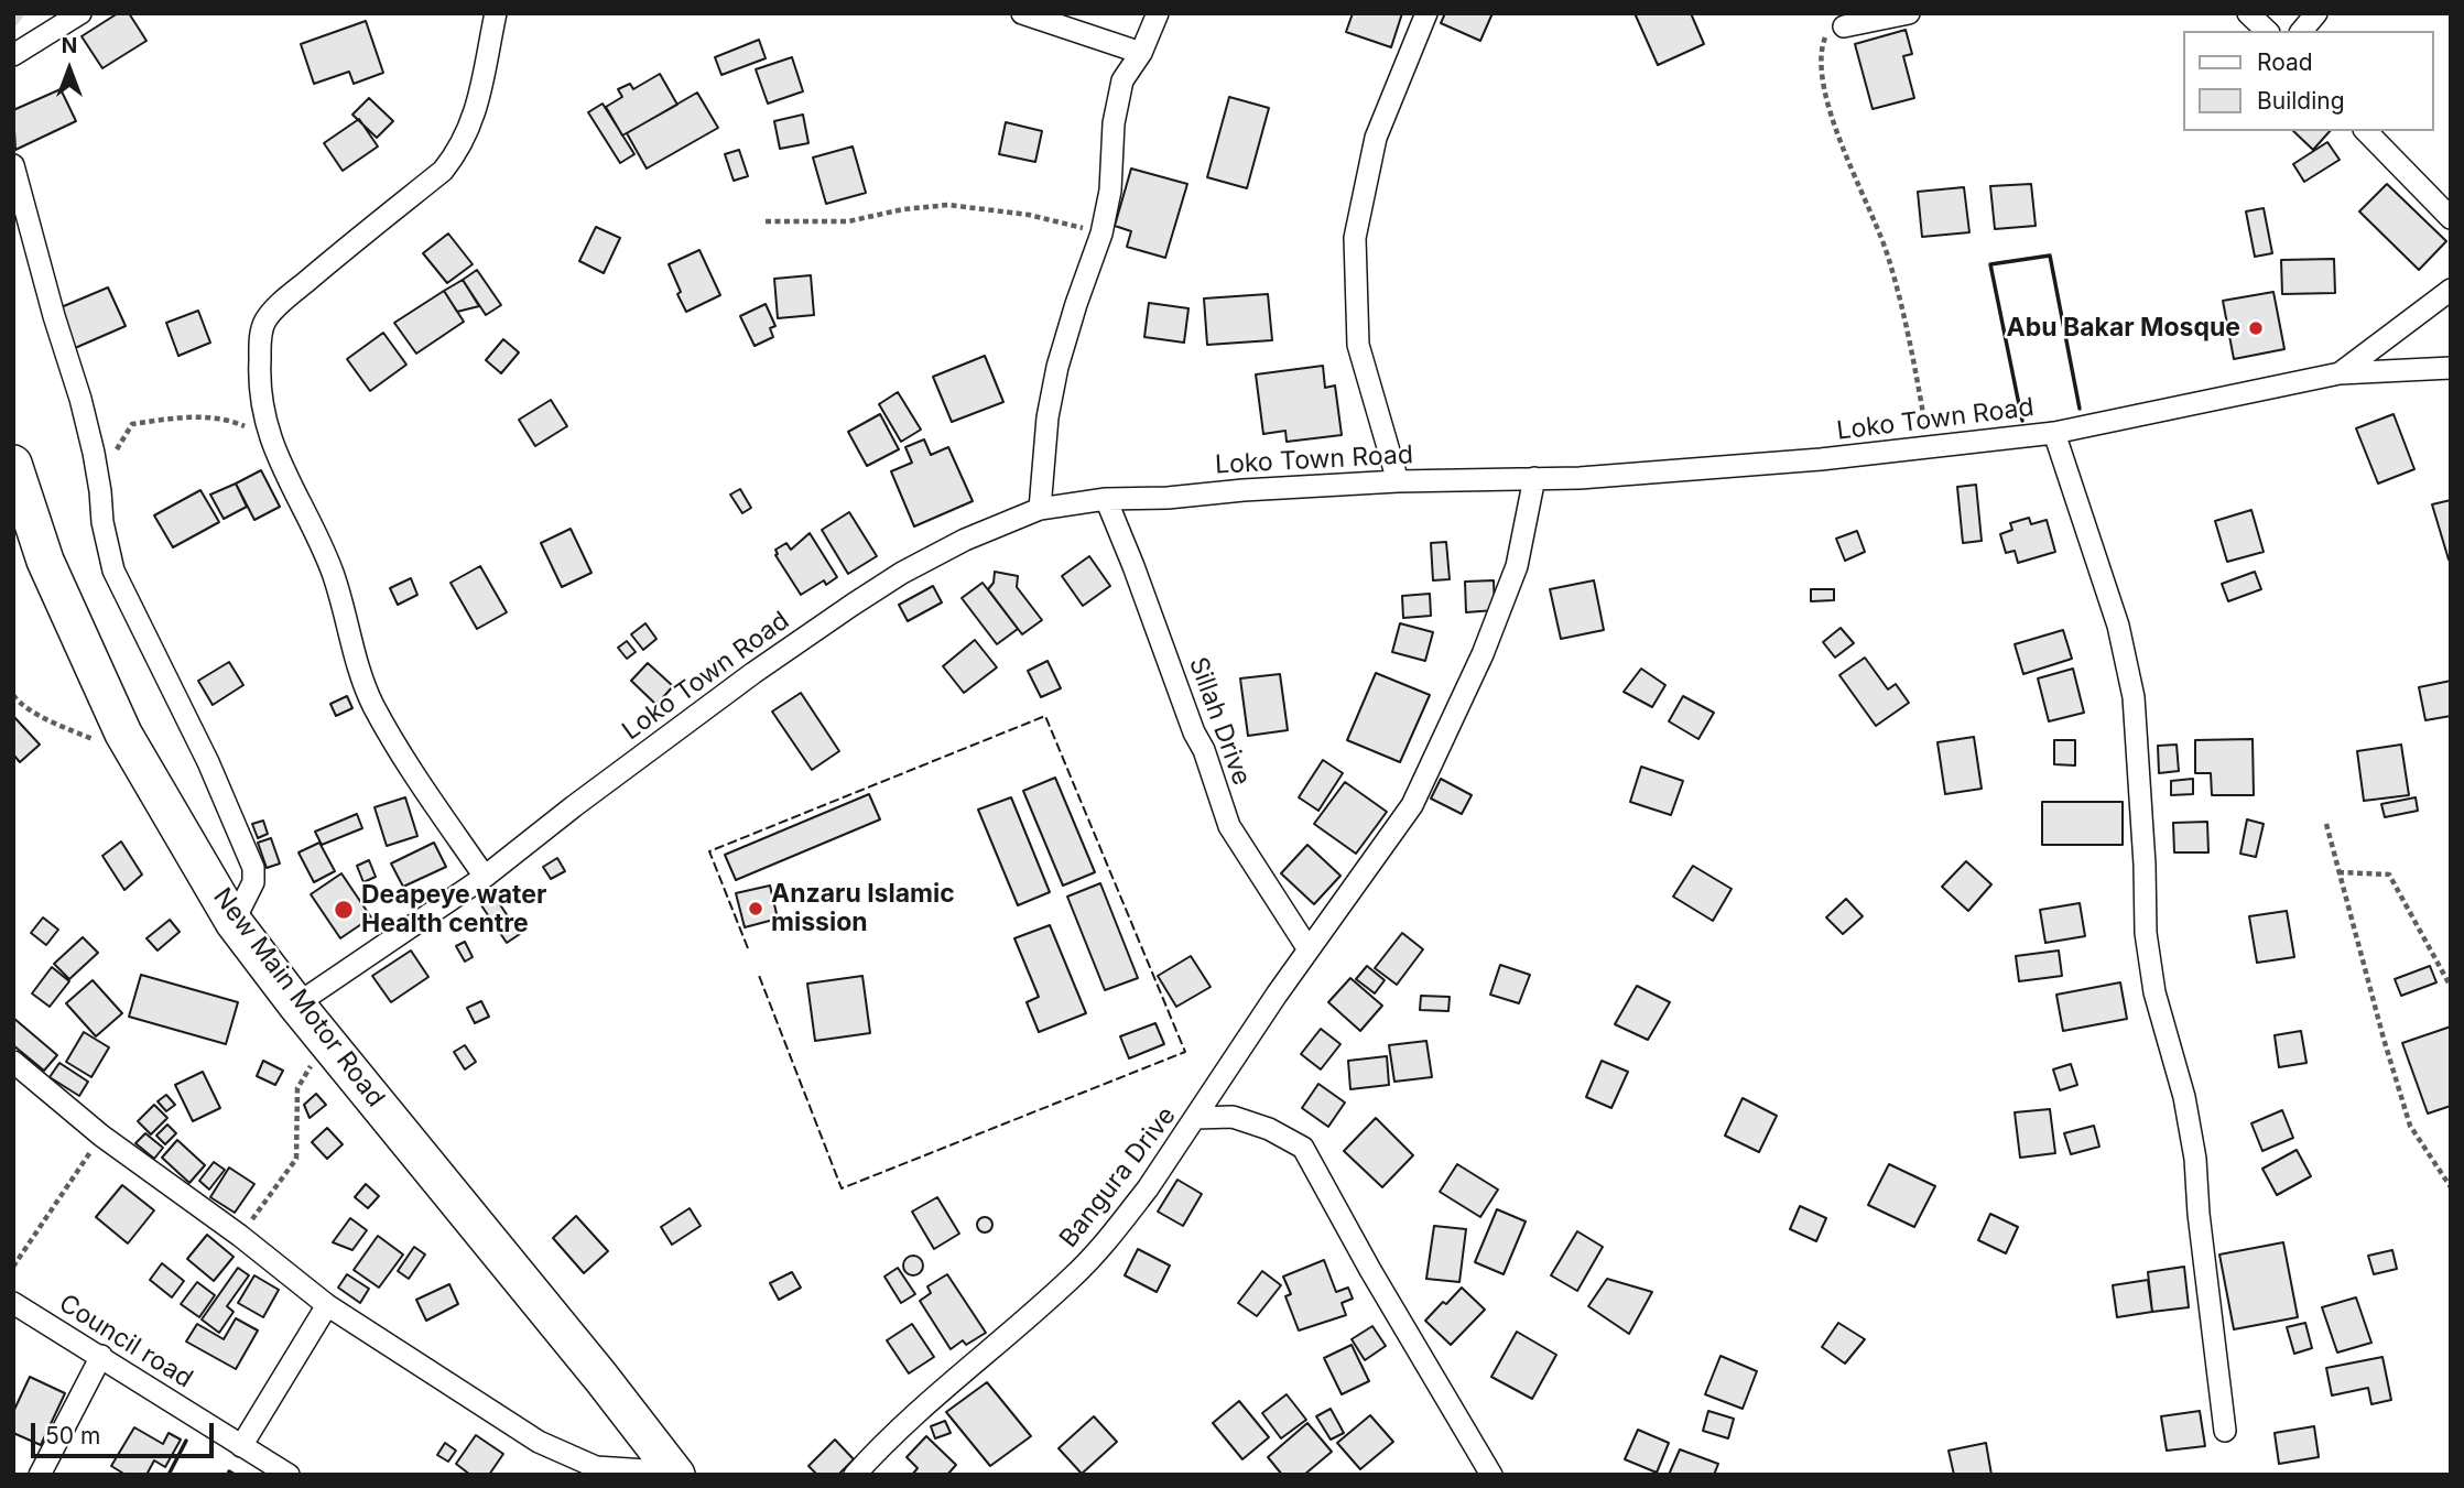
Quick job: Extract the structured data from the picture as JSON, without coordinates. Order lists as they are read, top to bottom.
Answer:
{
  "streets": {
    "highway": ["New Main Motor Road"],
    "street": [
      "Loko Town Road",
      "Sillah Drive",
      "Bangura Drive",
      "Council road"
    ]
  },
  "crossings": [
    ["Loko Town Road", "Sillah Drive"],
    ["Loko Town Road", "New Main Motor Road"]
  ],
  "places": ["Abu Bakar Mosque", "Anzaru Islamic mission", "Deapeye water Health centre"],
  "legend": ["Road", "Building"],
  "scale_bar": "50 m",
  "north": "top"
}
